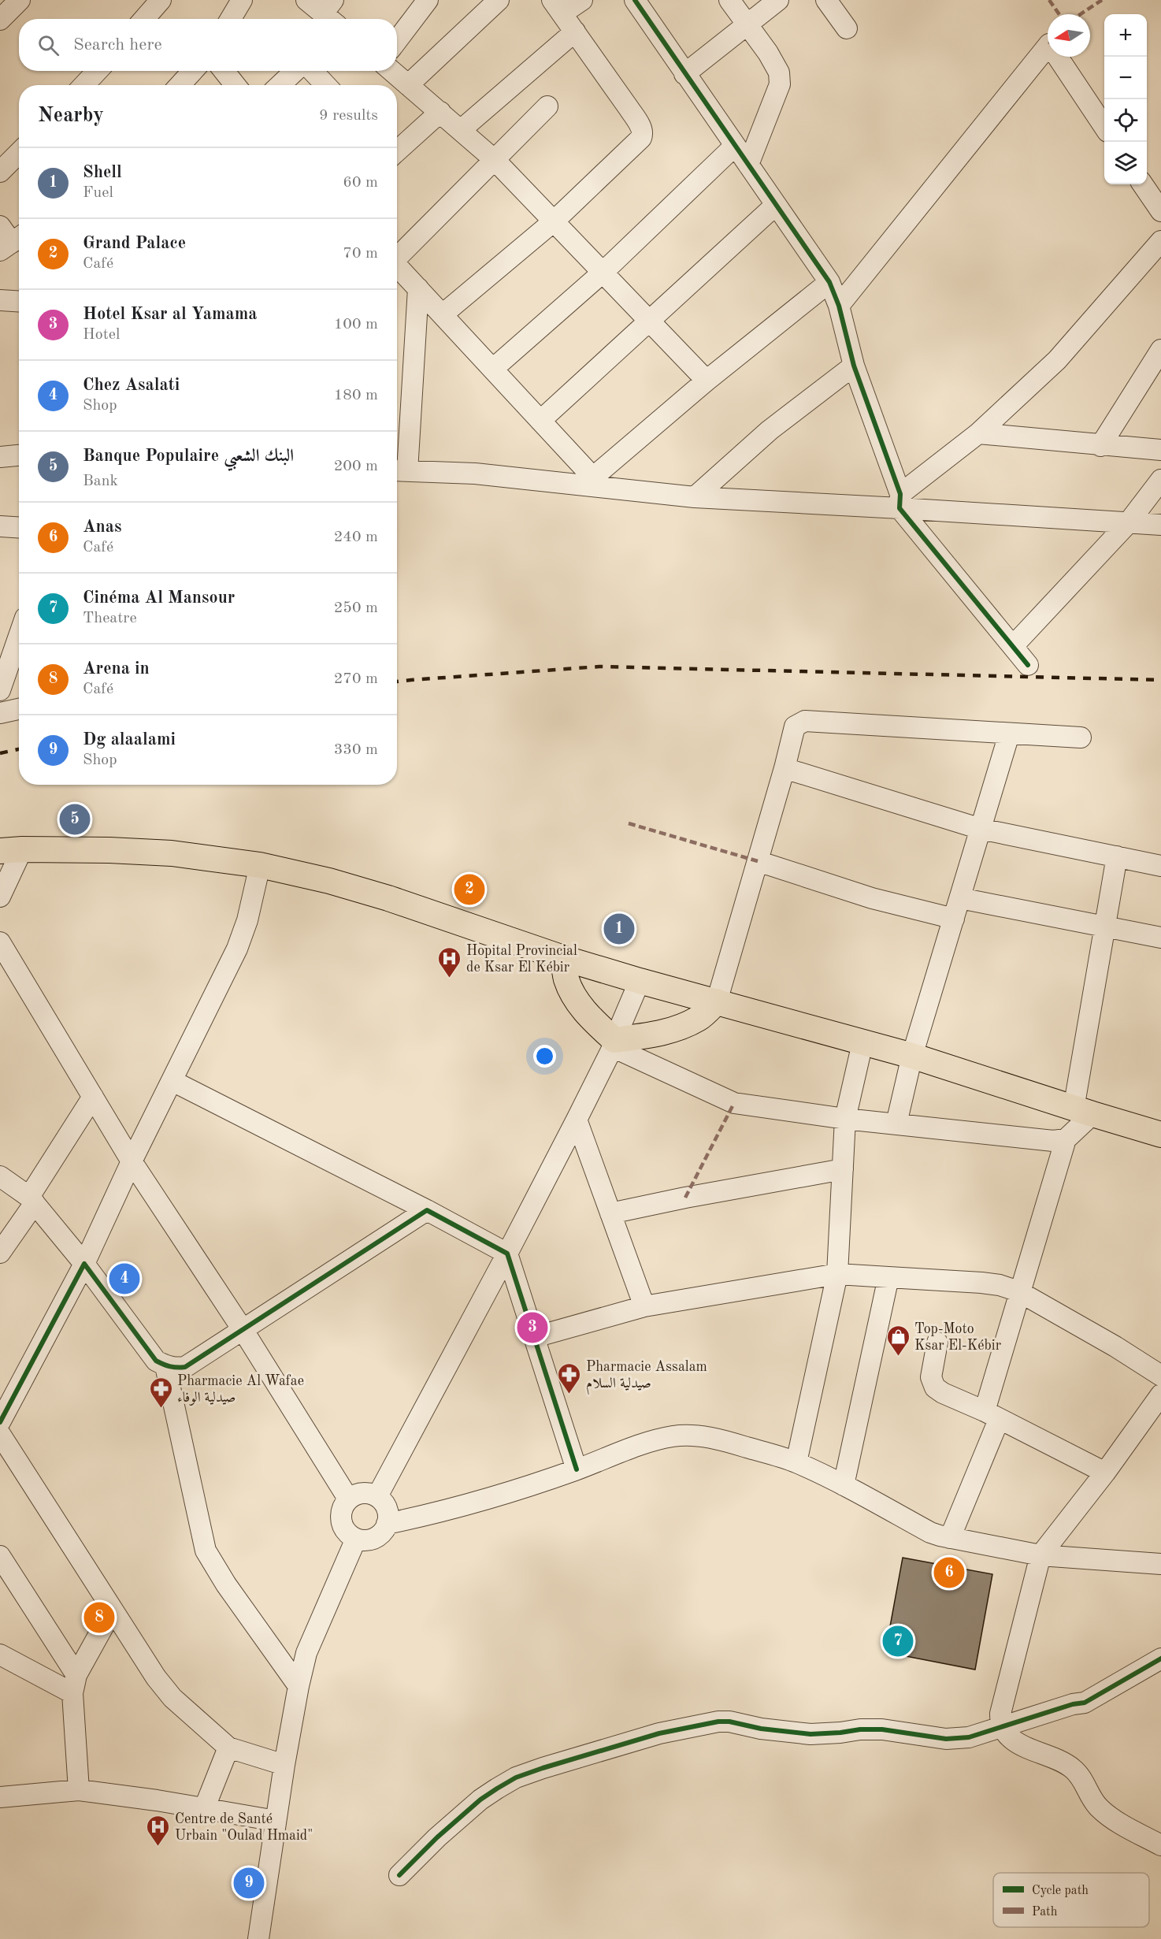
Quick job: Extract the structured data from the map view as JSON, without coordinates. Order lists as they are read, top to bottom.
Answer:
{
  "places": {
    "hospital": ["Hopital Provincial de Ksar El Kébir", "Centre de Santé Urbain \"Oulad Hmaid\""],
    "shop": ["Top-Moto Ksar El-Kébir"],
    "pharmacy": ["Pharmacie Assalam صيدلية السلام", "Pharmacie Al Wafae صيدلية الوفاء"]
  },
  "legend": ["Cycle path", "Path"],
  "north": "left",
  "page": {
    "map_buttons": ["+", "−"],
    "search": "Search here",
    "heading": ["Nearby", "9 results"],
    "list": [
      {
        "mark": "1",
        "name": "Shell",
        "note": "Fuel",
        "value": "60 m"
      },
      {
        "mark": "2",
        "name": "Grand Palace",
        "note": "Café",
        "value": "70 m"
      },
      {
        "mark": "3",
        "name": "Hotel Ksar al Yamama",
        "note": "Hotel",
        "value": "100 m"
      },
      {
        "mark": "4",
        "name": "Chez Asalati",
        "note": "Shop",
        "value": "180 m"
      },
      {
        "mark": "5",
        "name": "Banque Populaire البنك الشعبي",
        "note": "Bank",
        "value": "200 m"
      },
      {
        "mark": "6",
        "name": "Anas",
        "note": "Café",
        "value": "240 m"
      },
      {
        "mark": "7",
        "name": "Cinéma Al Mansour",
        "note": "Theatre",
        "value": "250 m"
      },
      {
        "mark": "8",
        "name": "Arena in",
        "note": "Café",
        "value": "270 m"
      },
      {
        "mark": "9",
        "name": "Dg alaalami",
        "note": "Shop",
        "value": "330 m"
      }
    ],
    "pins": [
      "5",
      "2",
      "1",
      "4",
      "3",
      "6",
      "8",
      "7",
      "9"
    ]
  }
}
